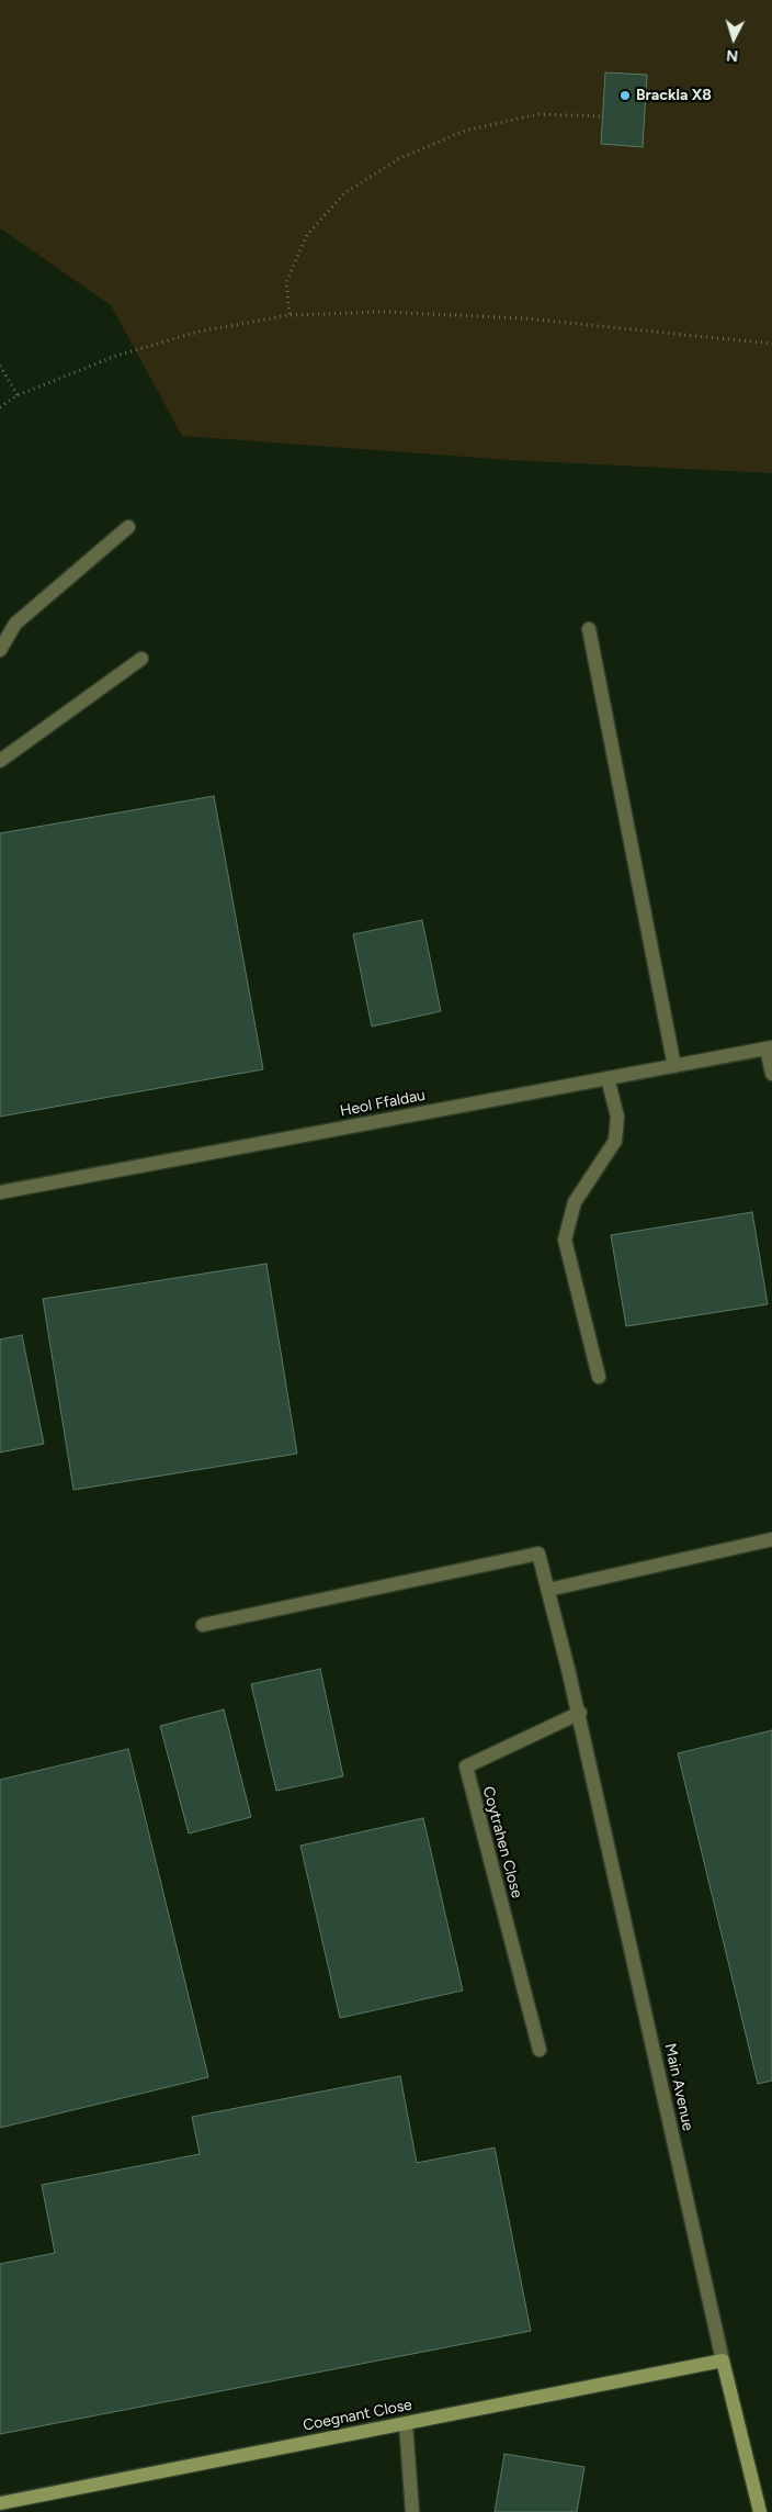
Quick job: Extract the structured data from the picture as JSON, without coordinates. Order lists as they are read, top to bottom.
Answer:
{
  "streets": {
    "street": [
      "Heol Ffaldau",
      "Coytrahen Close",
      "Main Avenue",
      "Coegnant Close"
    ]
  },
  "crossings": [
    ["Coytrahen Close", "Main Avenue"],
    ["Main Avenue", "Coegnant Close"]
  ],
  "places": ["Brackla X8"],
  "north": "bottom"
}
